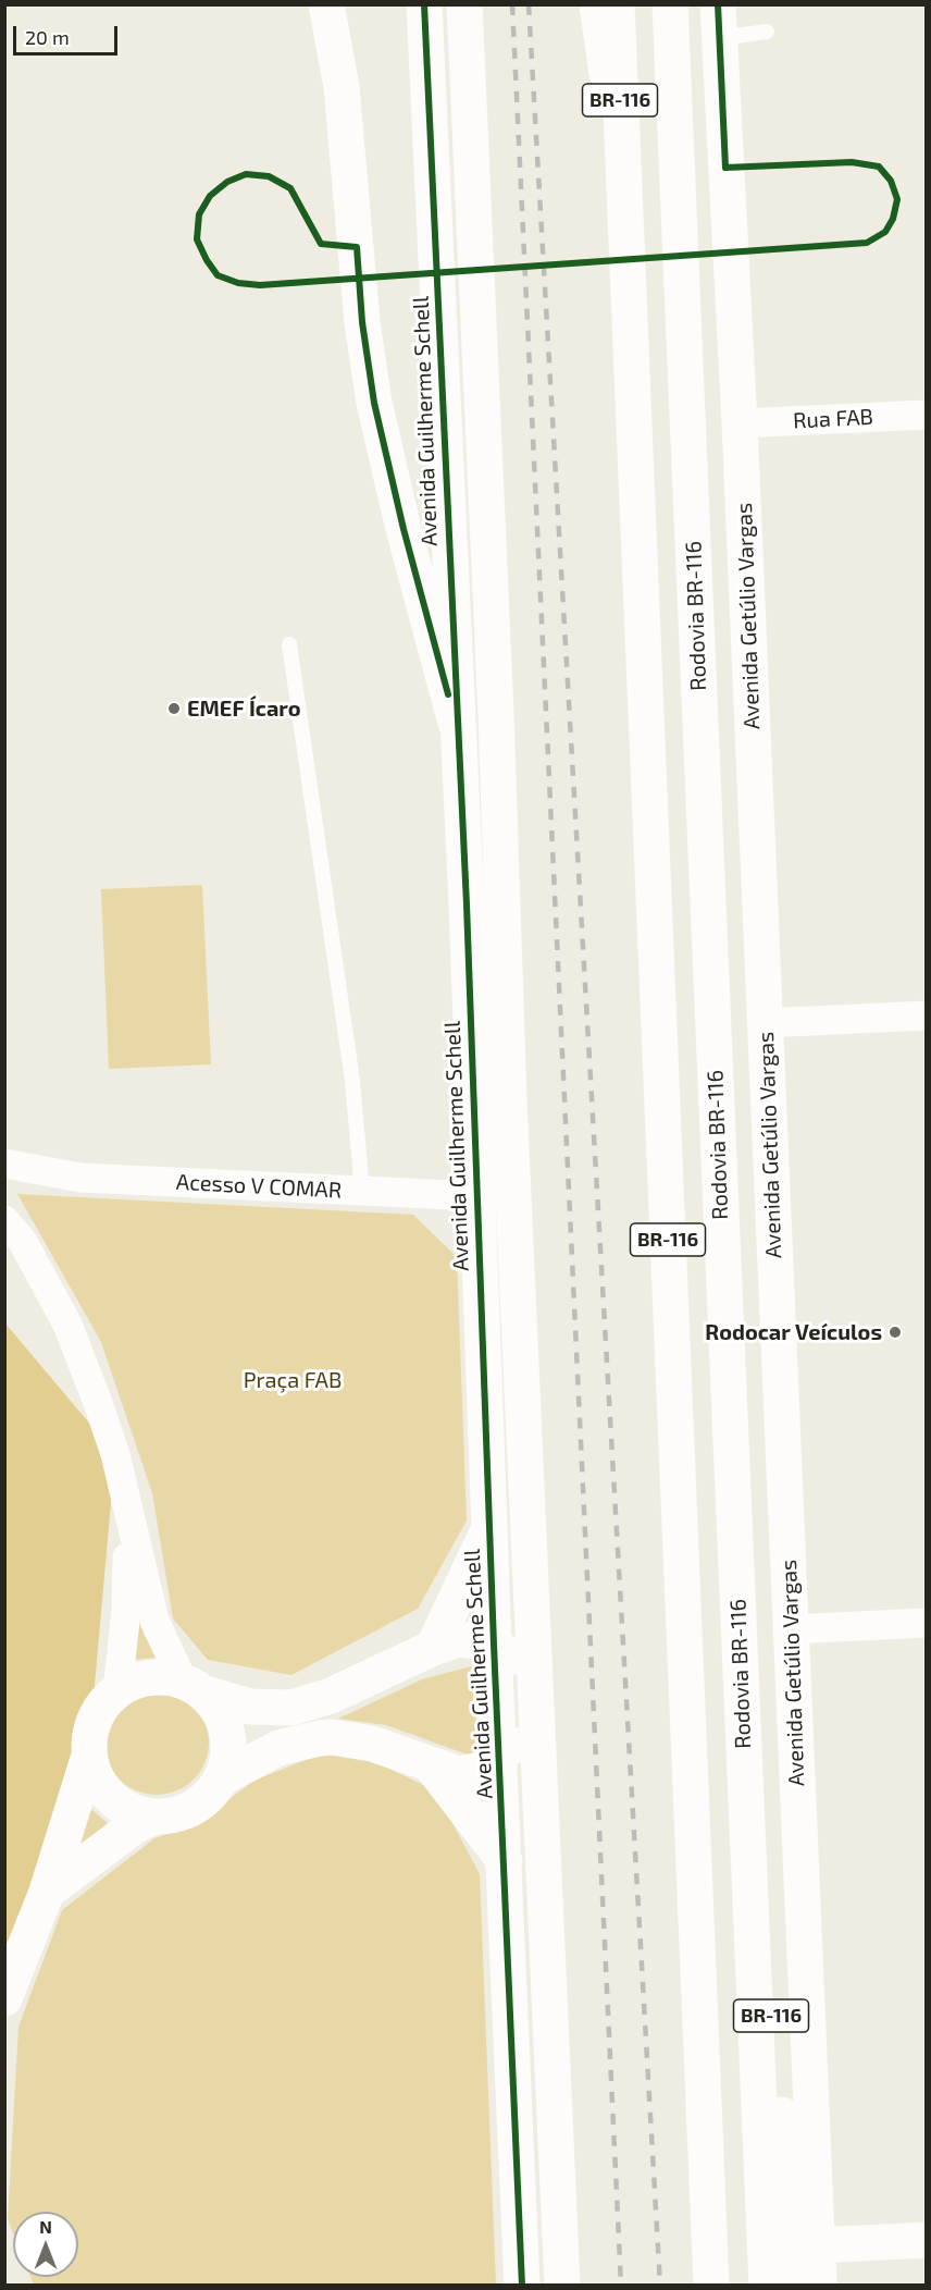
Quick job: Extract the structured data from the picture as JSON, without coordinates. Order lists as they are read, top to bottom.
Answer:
{
  "streets": {
    "main road": [
      "BR-116",
      "Avenida Guilherme Schell",
      "Rodovia BR-116",
      "Avenida Getúlio Vargas"
    ],
    "street": ["Rua FAB", "Acesso V COMAR"]
  },
  "crossings": [
    ["BR-116", "Rodovia BR-116"],
    ["Rua FAB", "Avenida Getúlio Vargas"],
    ["Avenida Guilherme Schell", "Acesso V COMAR"]
  ],
  "parks": ["Praça FAB"],
  "places": ["EMEF Ícaro", "Rodocar Veículos"],
  "scale_bar": "20 m",
  "north": "top"
}
